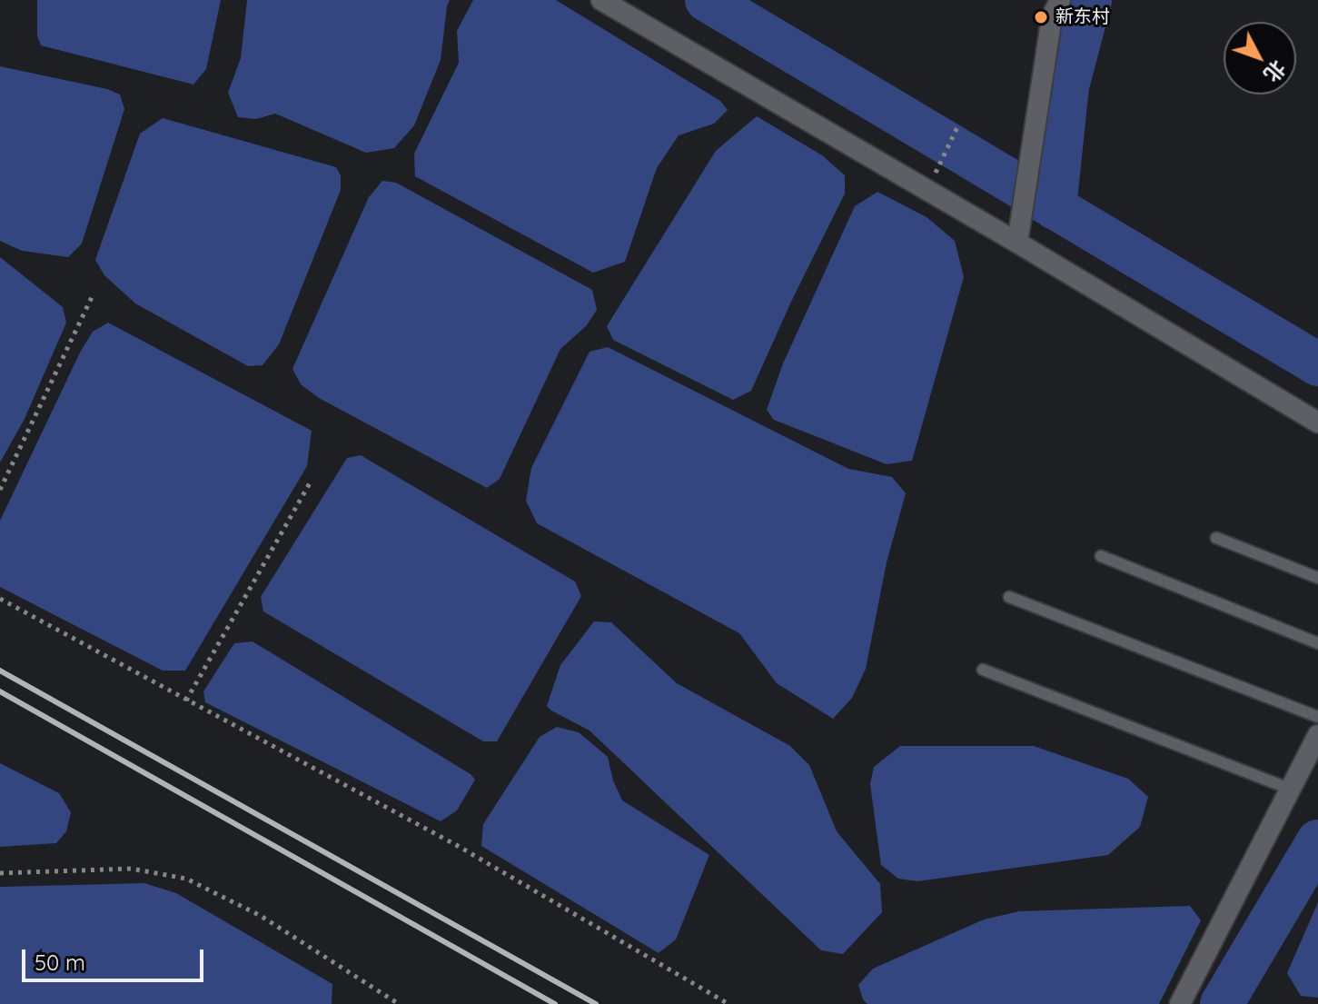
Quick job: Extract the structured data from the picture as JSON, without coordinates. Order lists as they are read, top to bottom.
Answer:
{
  "places": ["新东村"],
  "scale_bar": "50 m",
  "north": "bottom right"
}
